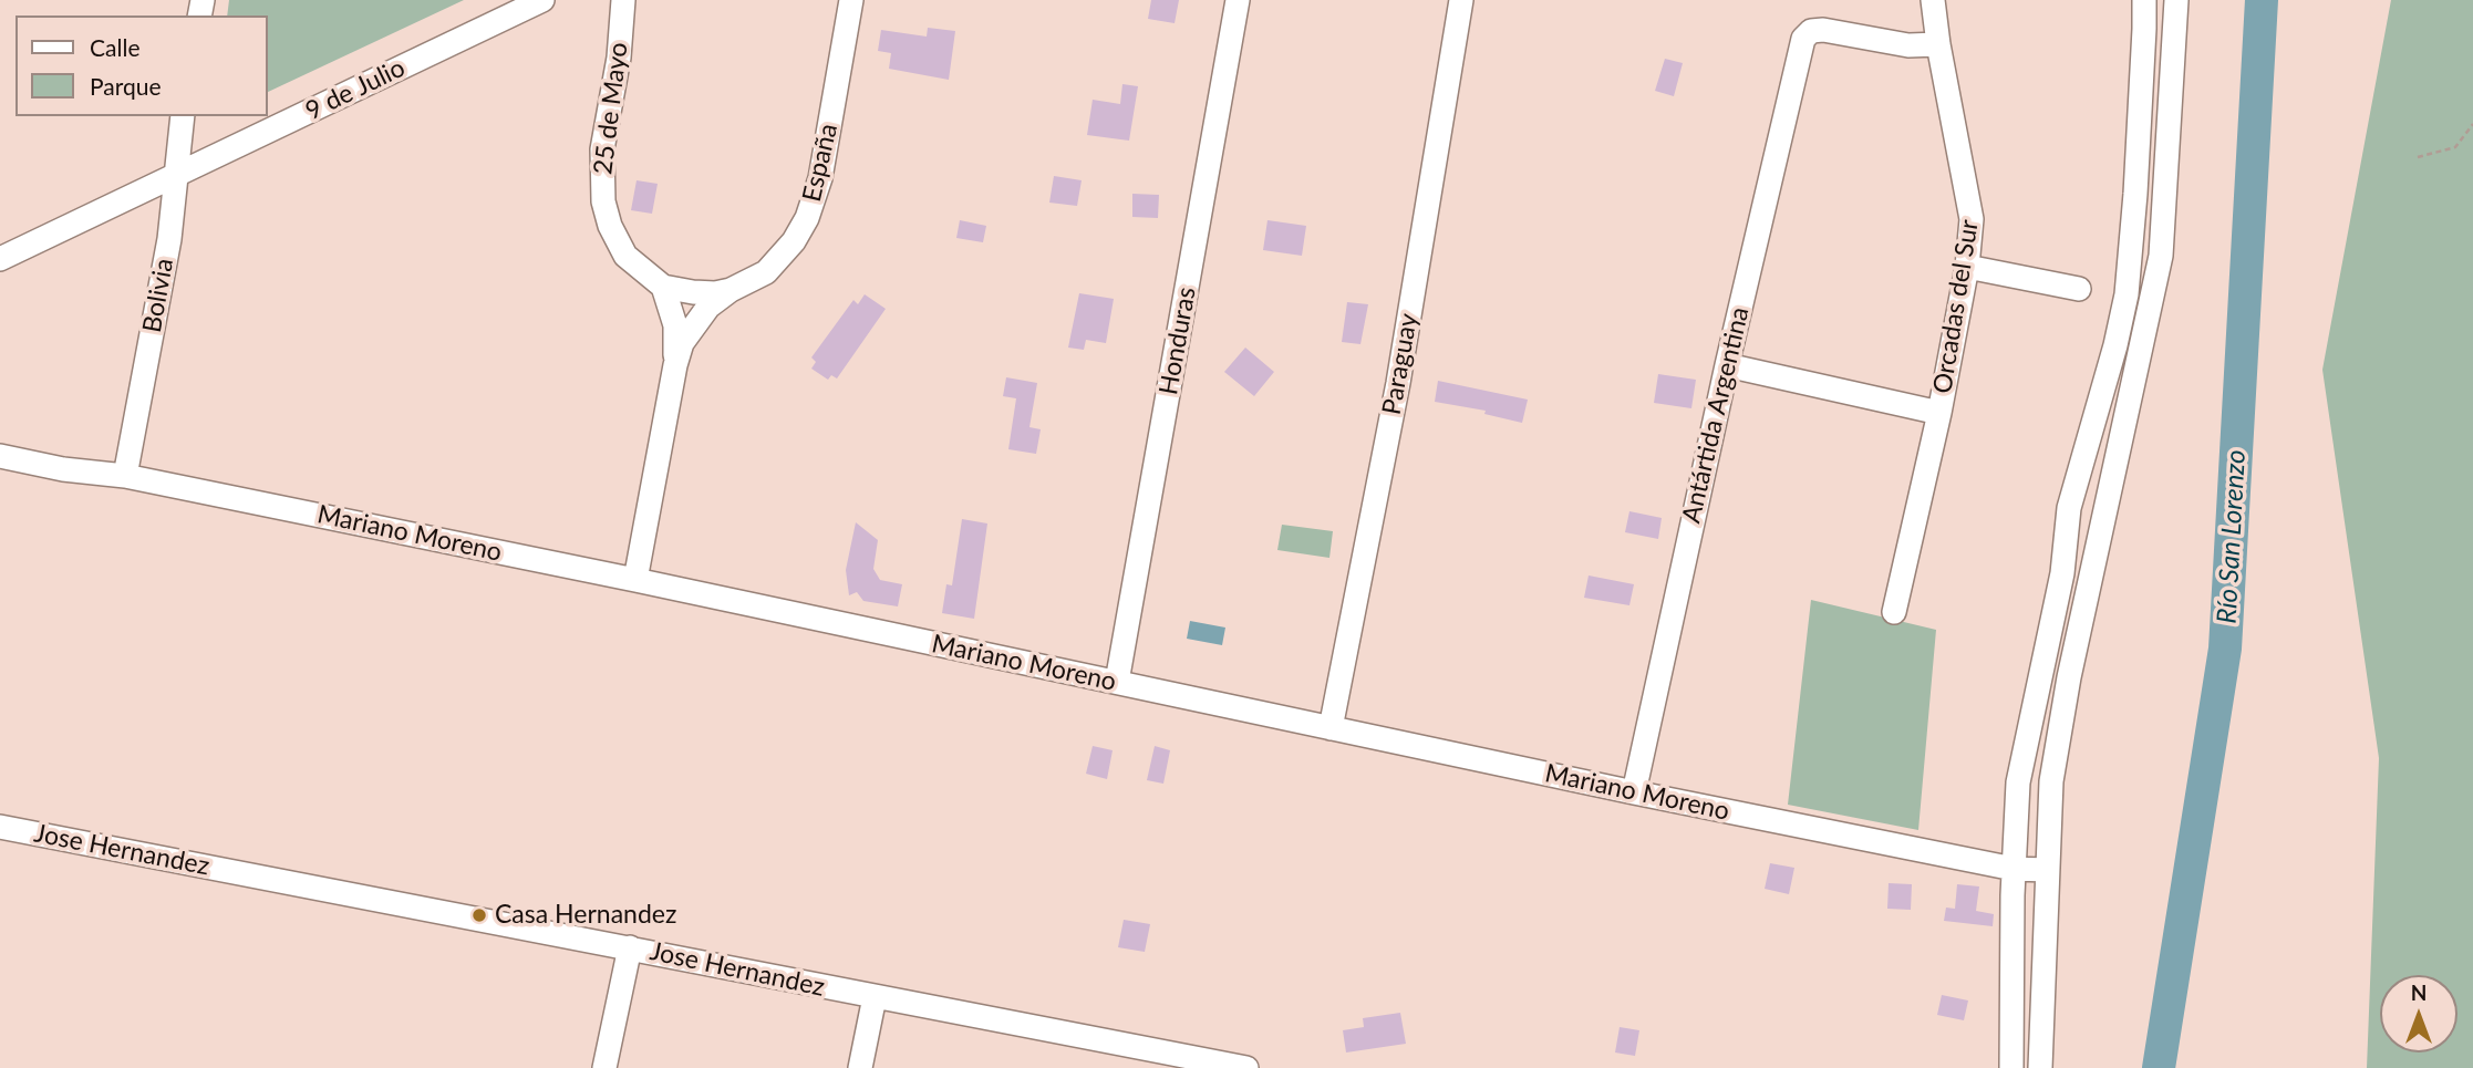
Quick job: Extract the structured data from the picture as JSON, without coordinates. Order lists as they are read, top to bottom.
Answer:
{
  "streets": {
    "street": [
      "9 de Julio",
      "25 de Mayo",
      "España",
      "Bolivia",
      "Orcadas del Sur",
      "Honduras",
      "Paraguay",
      "Antártida Argentina",
      "Mariano Moreno",
      "Jose Hernandez"
    ]
  },
  "crossings": [
    ["9 de Julio", "Bolivia"],
    ["25 de Mayo", "España"],
    ["España", "Mariano Moreno"],
    ["Bolivia", "Mariano Moreno"],
    ["Orcadas del Sur", "Antártida Argentina"],
    ["Honduras", "Mariano Moreno"],
    ["Paraguay", "Mariano Moreno"],
    ["Antártida Argentina", "Mariano Moreno"]
  ],
  "water": ["Río San Lorenzo"],
  "places": ["Casa Hernandez"],
  "legend": ["Calle", "Parque"],
  "north": "top"
}
